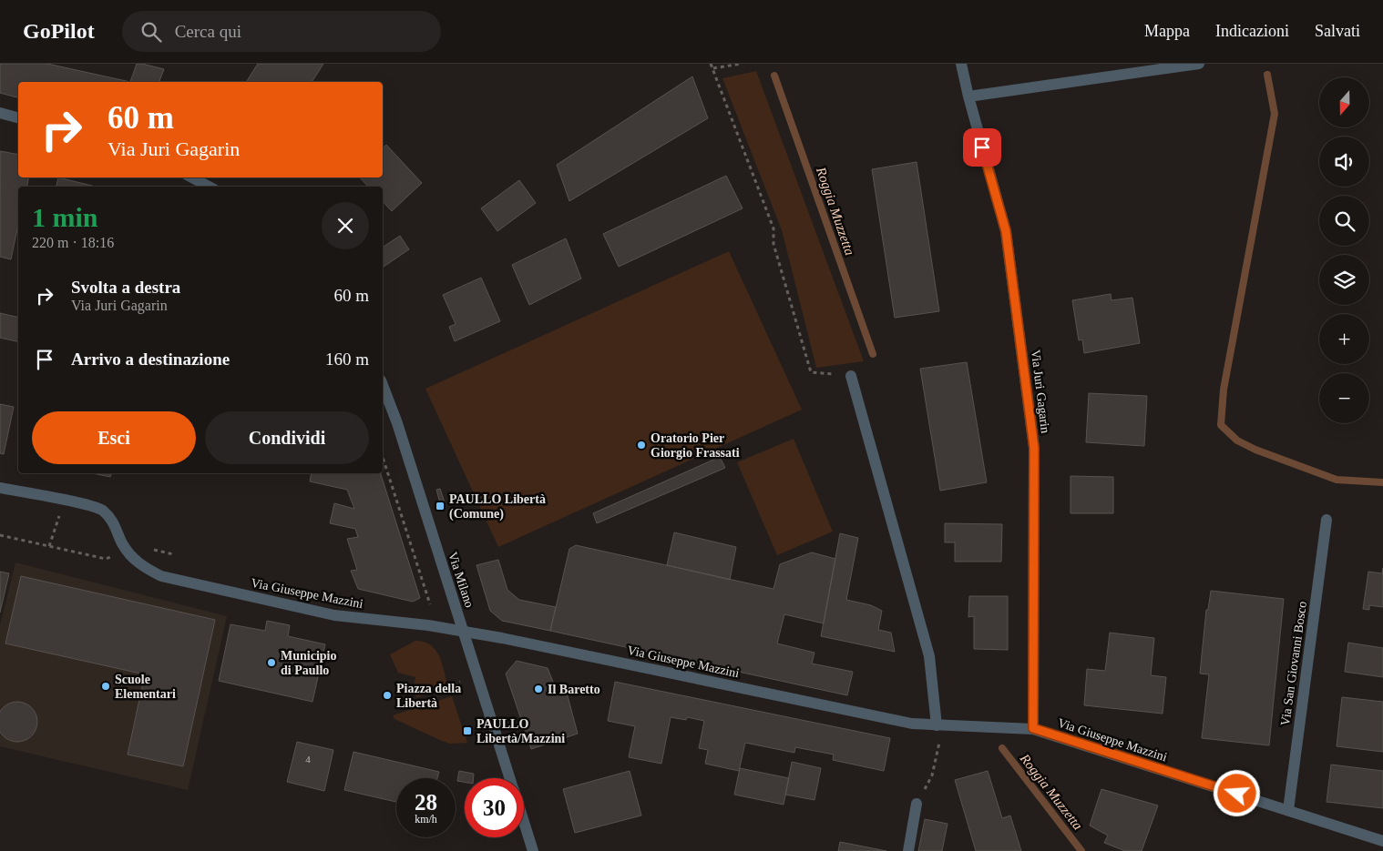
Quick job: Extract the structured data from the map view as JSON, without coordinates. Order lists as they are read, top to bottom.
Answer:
{
  "streets": {
    "street": [
      "Via Juri Gagarin",
      "Via Milano",
      "Via Giuseppe Mazzini",
      "Via San Giovanni Bosco"
    ]
  },
  "crossings": [
    ["Via Juri Gagarin", "Via Giuseppe Mazzini"],
    ["Via Milano", "Via Giuseppe Mazzini"],
    ["Via Giuseppe Mazzini", "Via San Giovanni Bosco"]
  ],
  "water": ["Roggia Muzzetta"],
  "places": {
    "other": [
      "Oratorio Pier Giorgio Frassati",
      "Municipio di Paullo",
      "Scuole Elementari",
      "Il Baretto",
      "Piazza della Libertà"
    ],
    "transit": ["PAULLO Libertà (Comune)", "PAULLO Libertà/Mazzini"]
  },
  "house_numbers": ["4"],
  "north": "bottom",
  "page": {
    "header": "GoPilot",
    "search": "Cerca qui",
    "nav": ["Mappa", "Indicazioni", "Salvati"],
    "map_buttons": ["+", "−"],
    "turn": ["60 m", "Via Juri Gagarin"],
    "heading": ["1 min", "220 m · 18:16"],
    "list": [
      {
        "name": "Svolta a destra",
        "note": "Via Juri Gagarin",
        "value": "60 m"
      },
      {
        "name": "Arrivo a destinazione",
        "value": "160 m"
      }
    ],
    "buttons": ["Esci", "Condividi"],
    "speed": "28 km/h",
    "limit": "30"
  }
}
